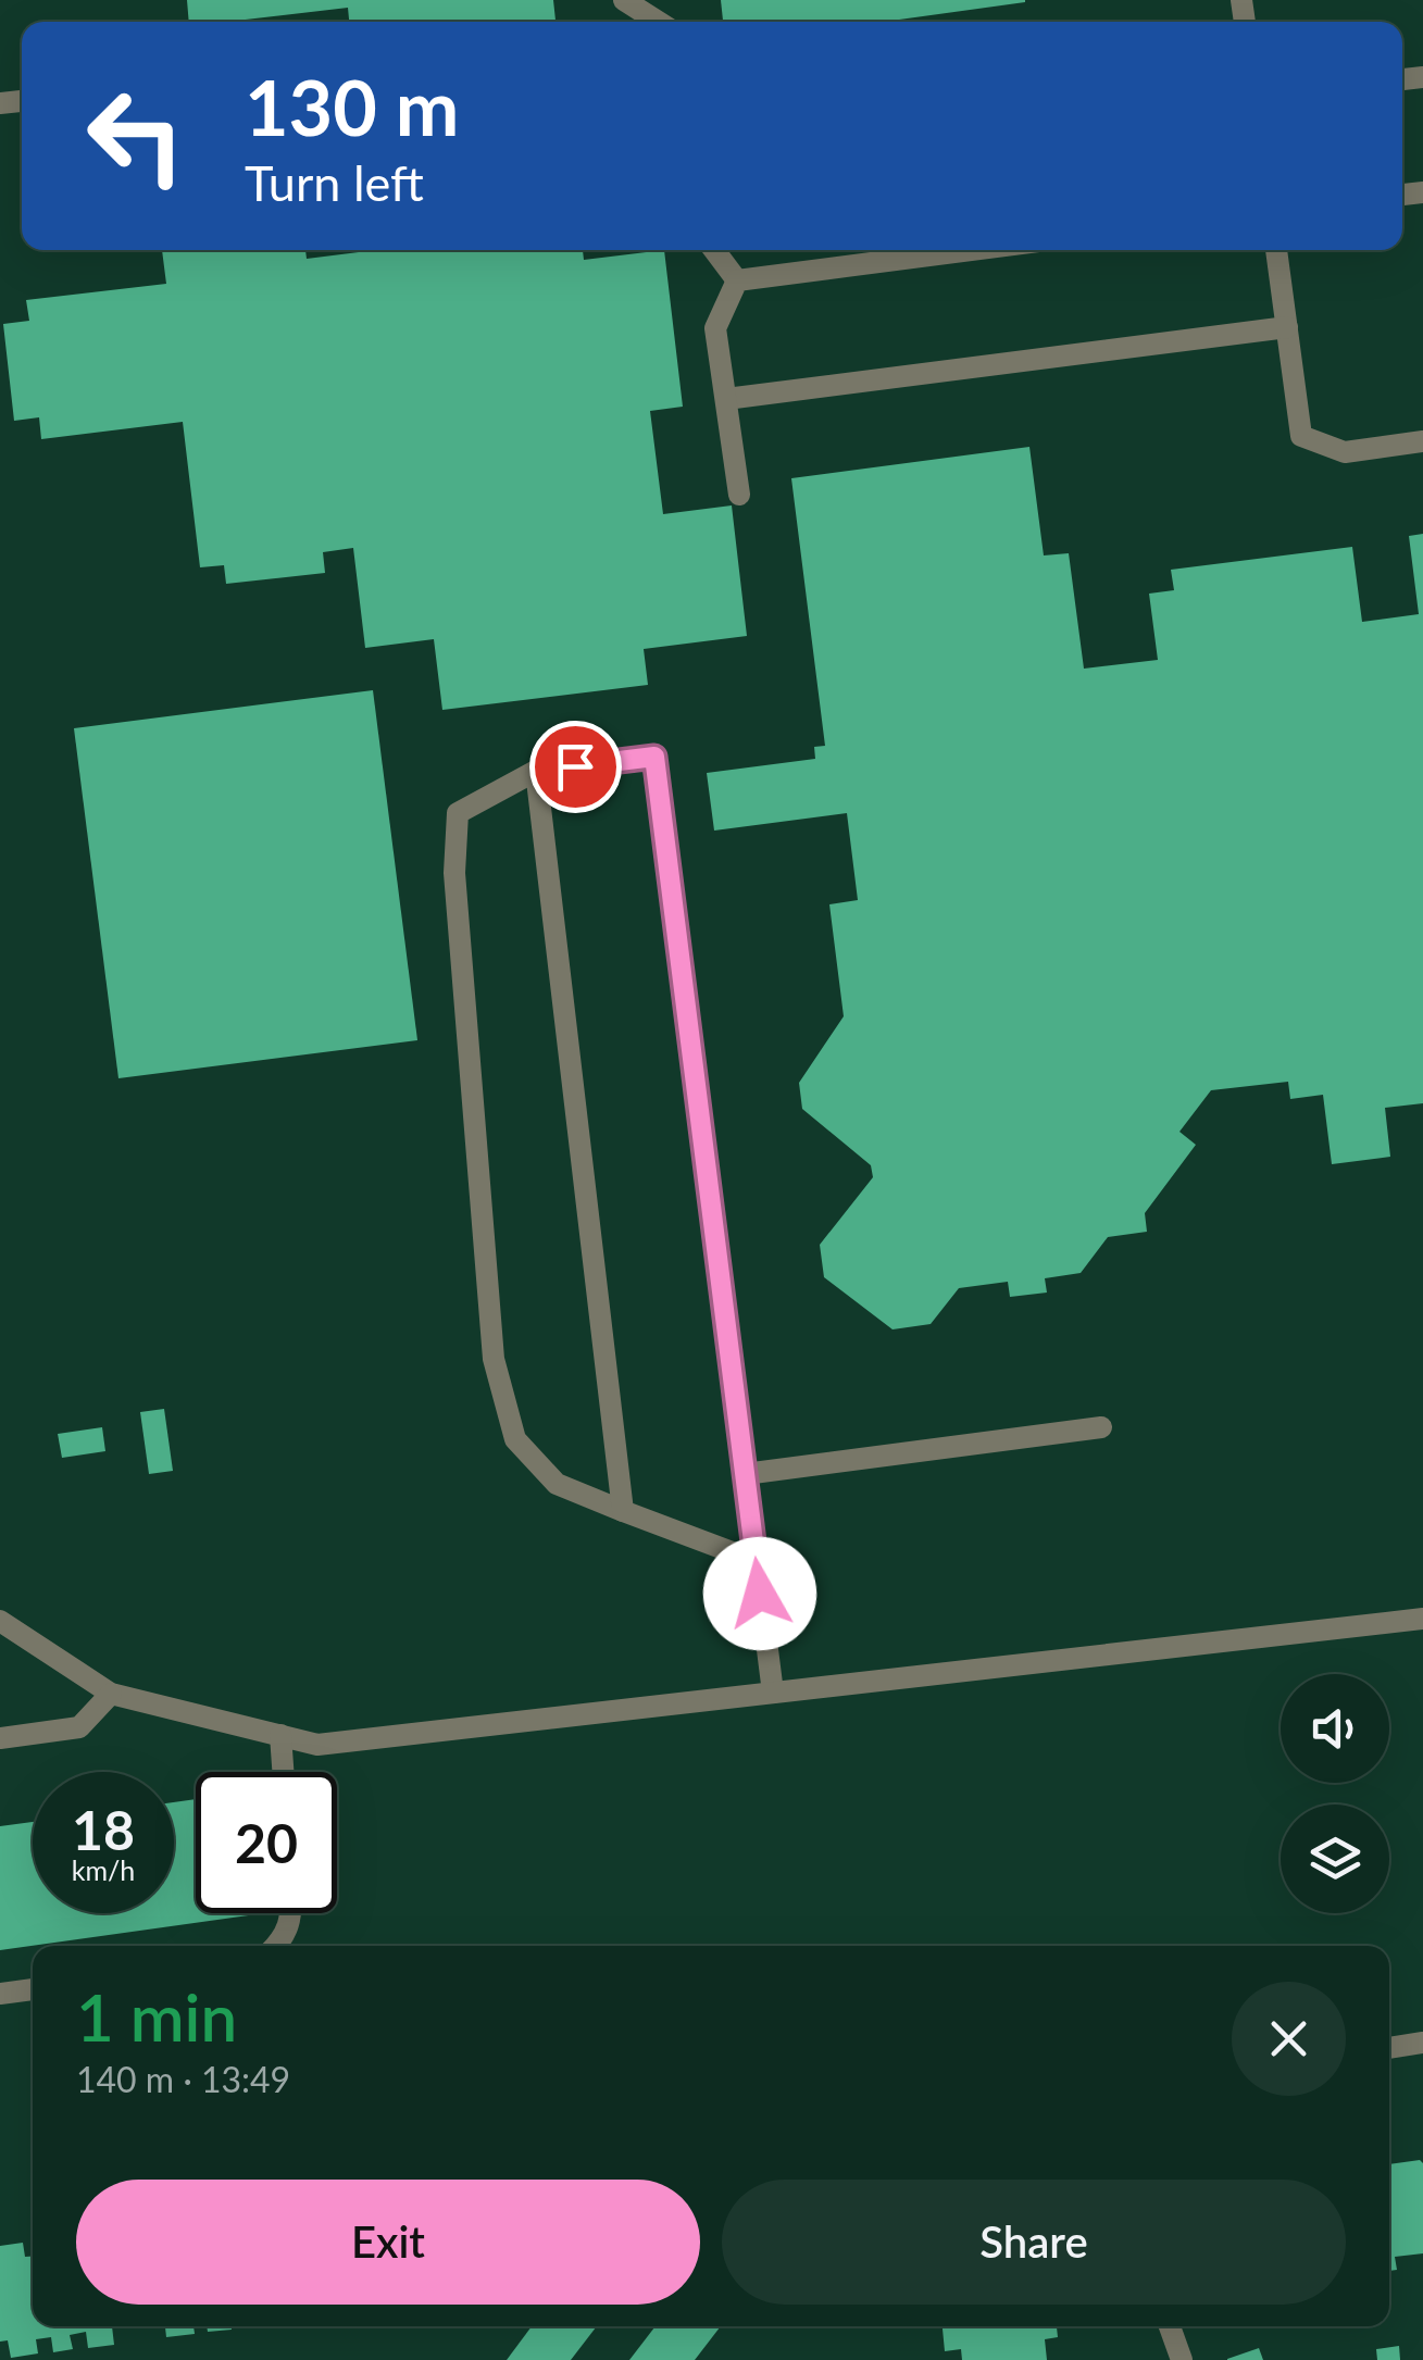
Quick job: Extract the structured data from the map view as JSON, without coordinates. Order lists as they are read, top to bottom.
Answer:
{
  "page": {
    "turn": ["130 m", "Turn left"],
    "speed": "18 km/h",
    "limit": "20",
    "heading": ["1 min", "140 m · 13:49"],
    "buttons": ["Exit", "Share"]
  }
}
